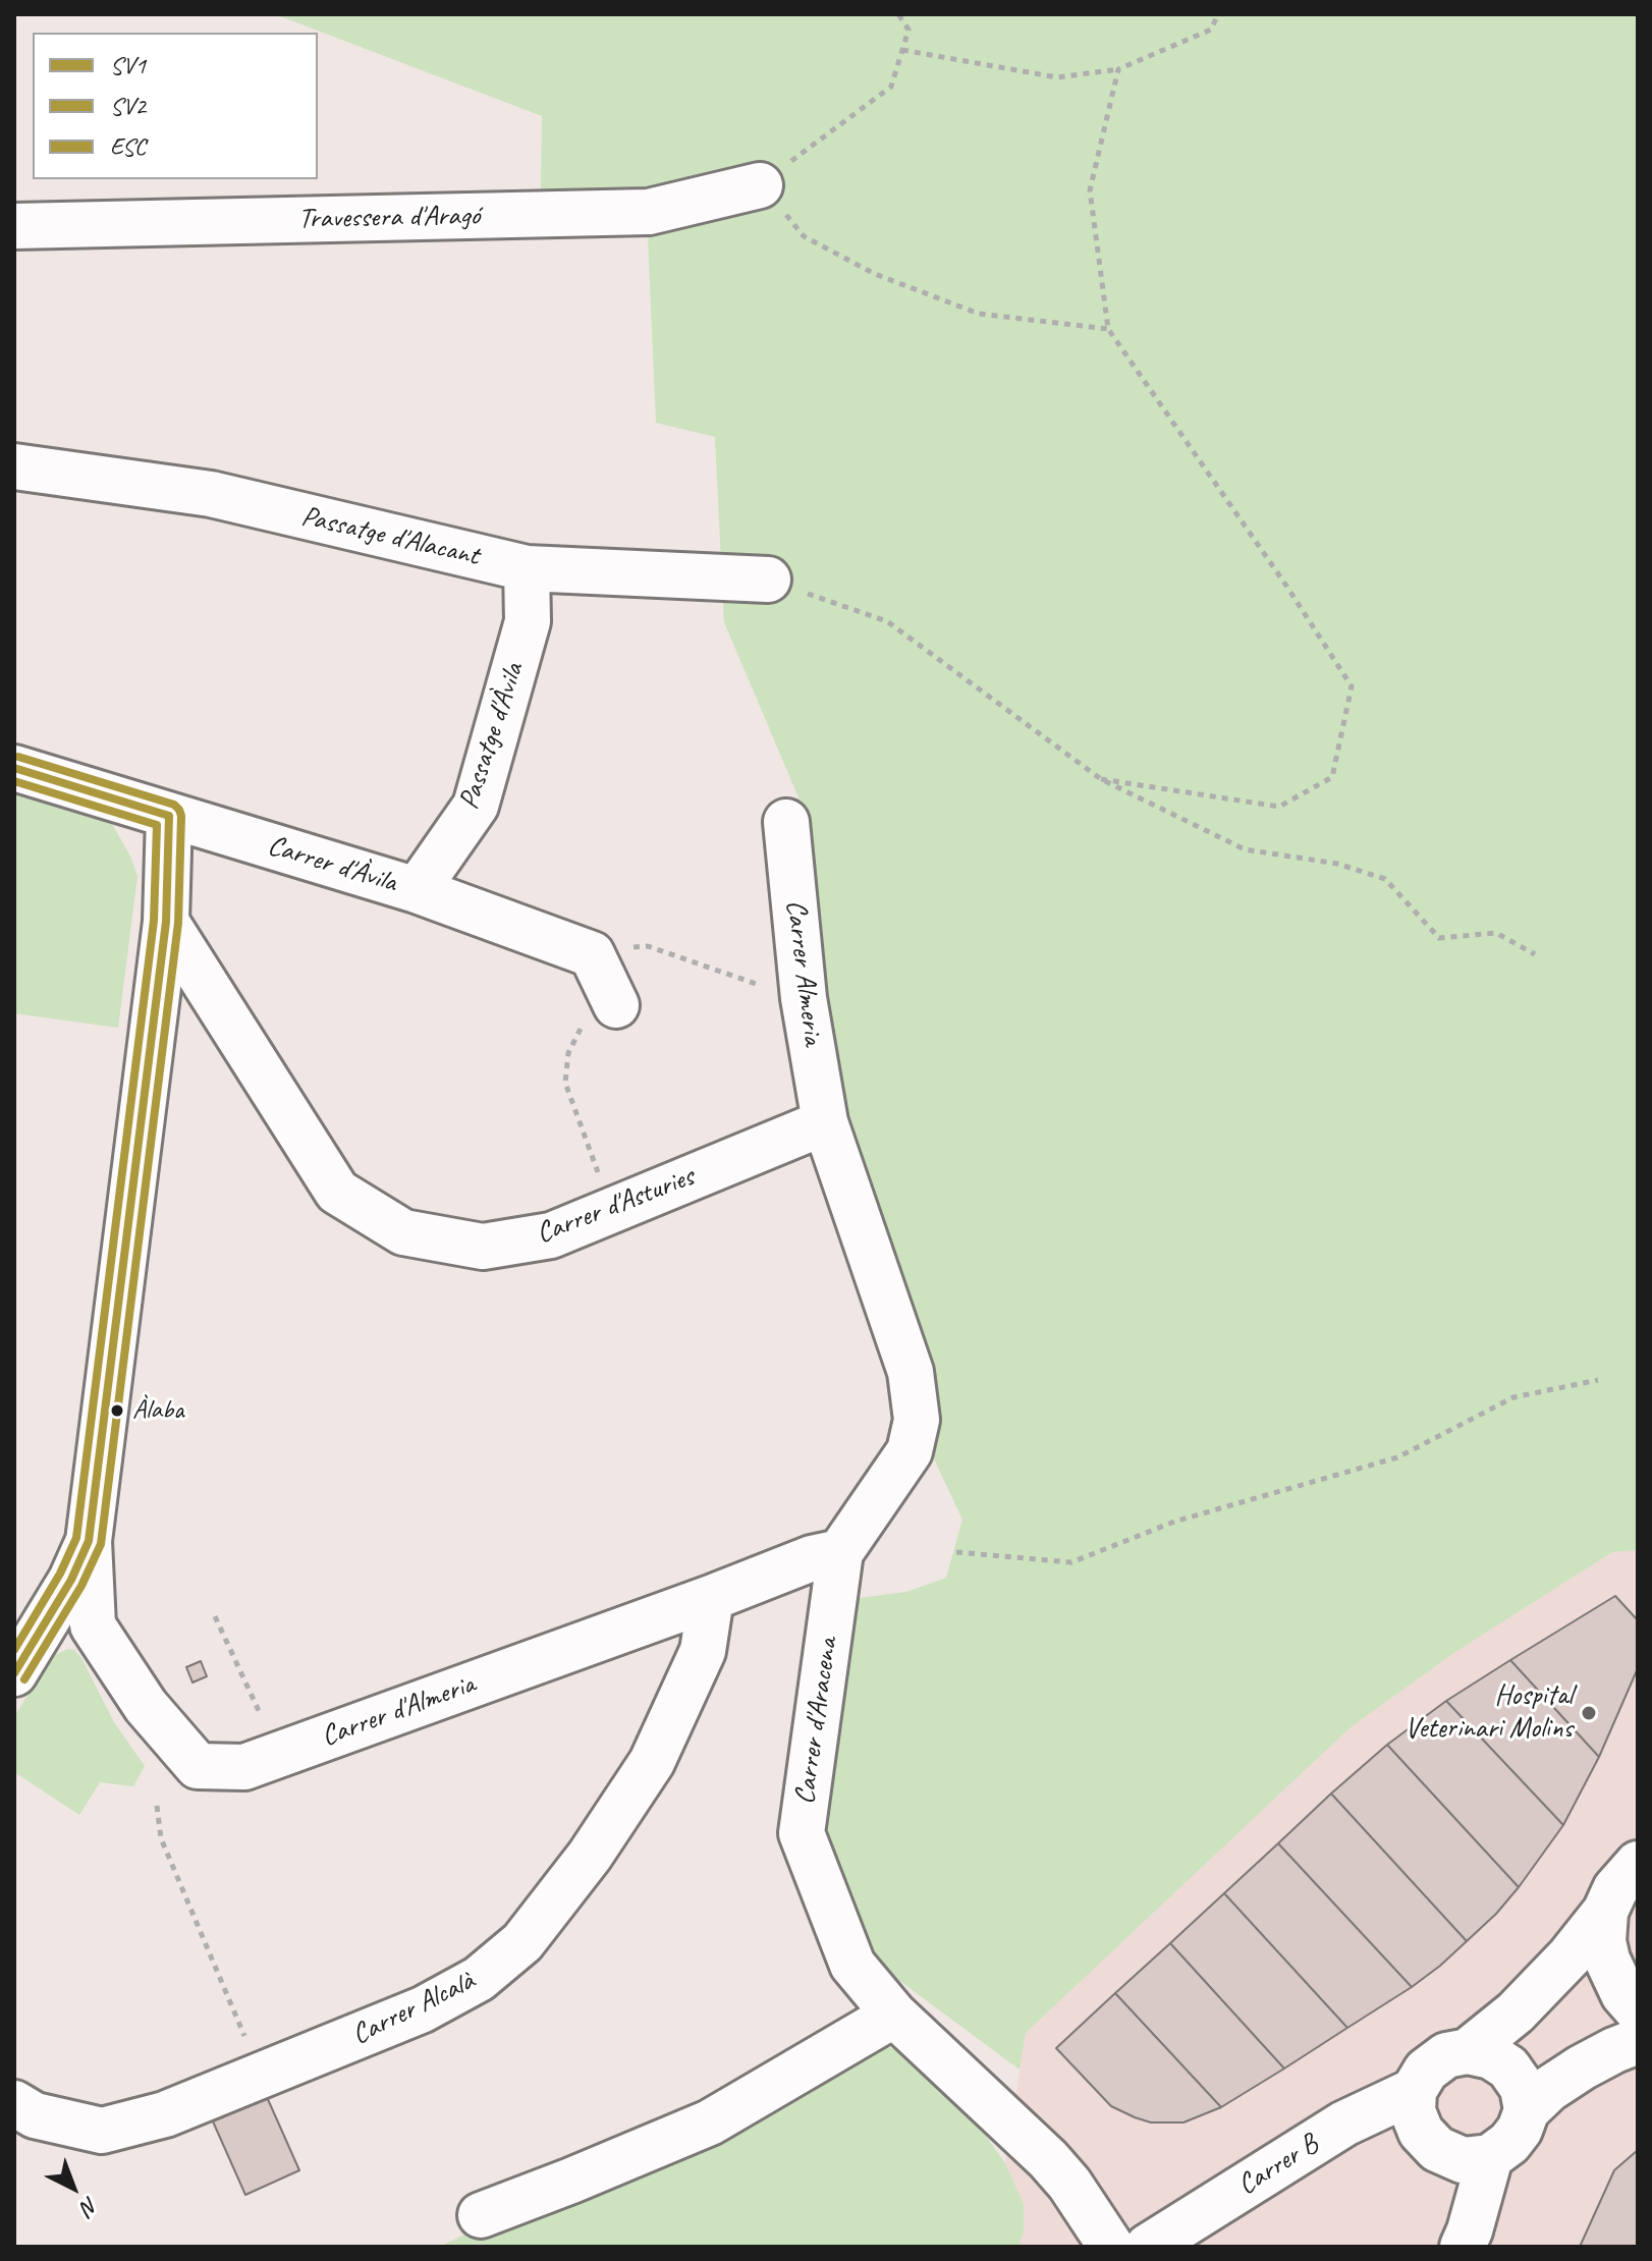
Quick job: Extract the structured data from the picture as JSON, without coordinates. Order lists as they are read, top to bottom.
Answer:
{
  "streets": {
    "street": [
      "Travessera d'Aragó",
      "Passatge d'Alacant",
      "Passatge d'Àvila",
      "Carrer d'Àvila",
      "Carrer Almeria",
      "Carrer d'Asturies",
      "Carrer d'Almeria",
      "Carrer d'Aracena",
      "Carrer Alcalà",
      "Carrer B"
    ]
  },
  "crossings": [
    ["Passatge d'Alacant", "Passatge d'Àvila"],
    ["Passatge d'Àvila", "Carrer d'Àvila"],
    ["Carrer Almeria", "Carrer d'Asturies"],
    ["Carrer Almeria", "Carrer d'Aracena"],
    ["Carrer d'Asturies", "Carrer d'Aracena"],
    ["Carrer d'Almeria", "Carrer d'Aracena"],
    ["Carrer d'Almeria", "Carrer Alcalà"]
  ],
  "places": ["Àlaba", "Hospital Veterinari Molins"],
  "lines": ["transit line ESC", "transit line SV1", "transit line SV2"],
  "legend": ["SV1", "SV2", "ESC"],
  "north": "bottom right"
}
